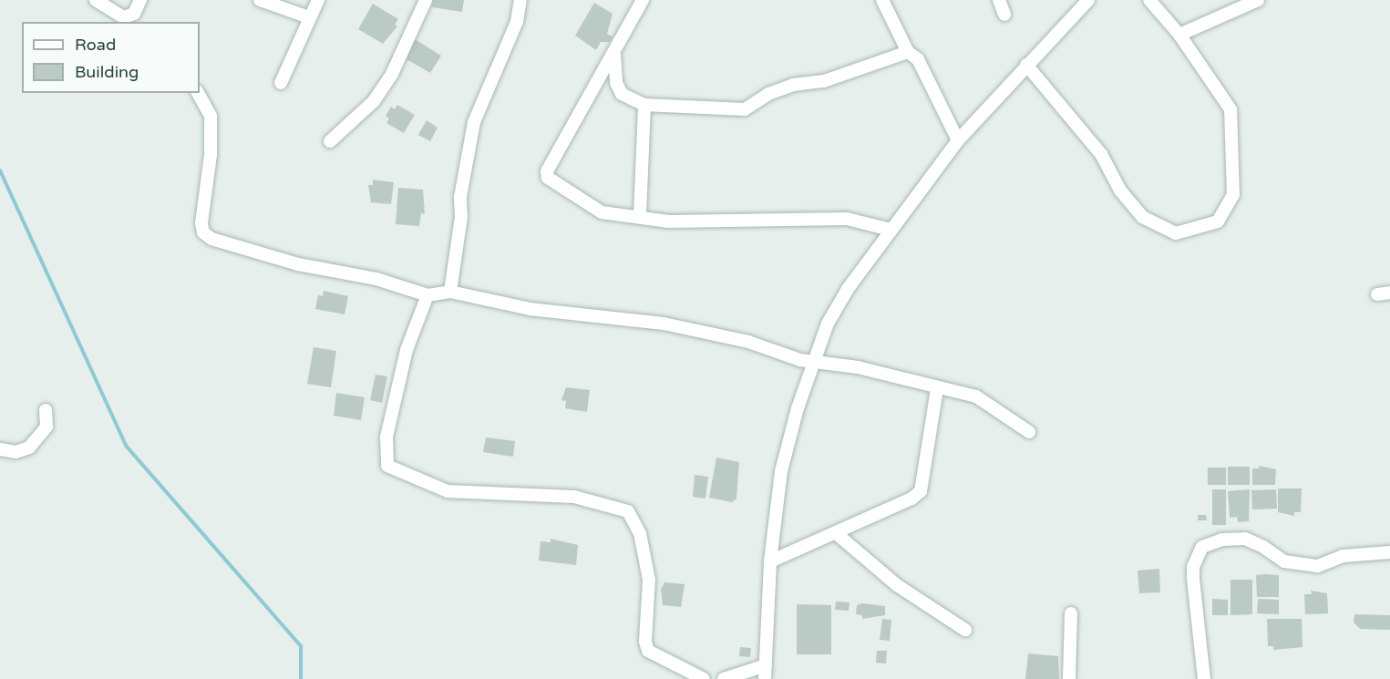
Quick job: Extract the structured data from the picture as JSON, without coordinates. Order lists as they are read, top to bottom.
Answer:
{
  "legend": ["Road", "Building"]
}
